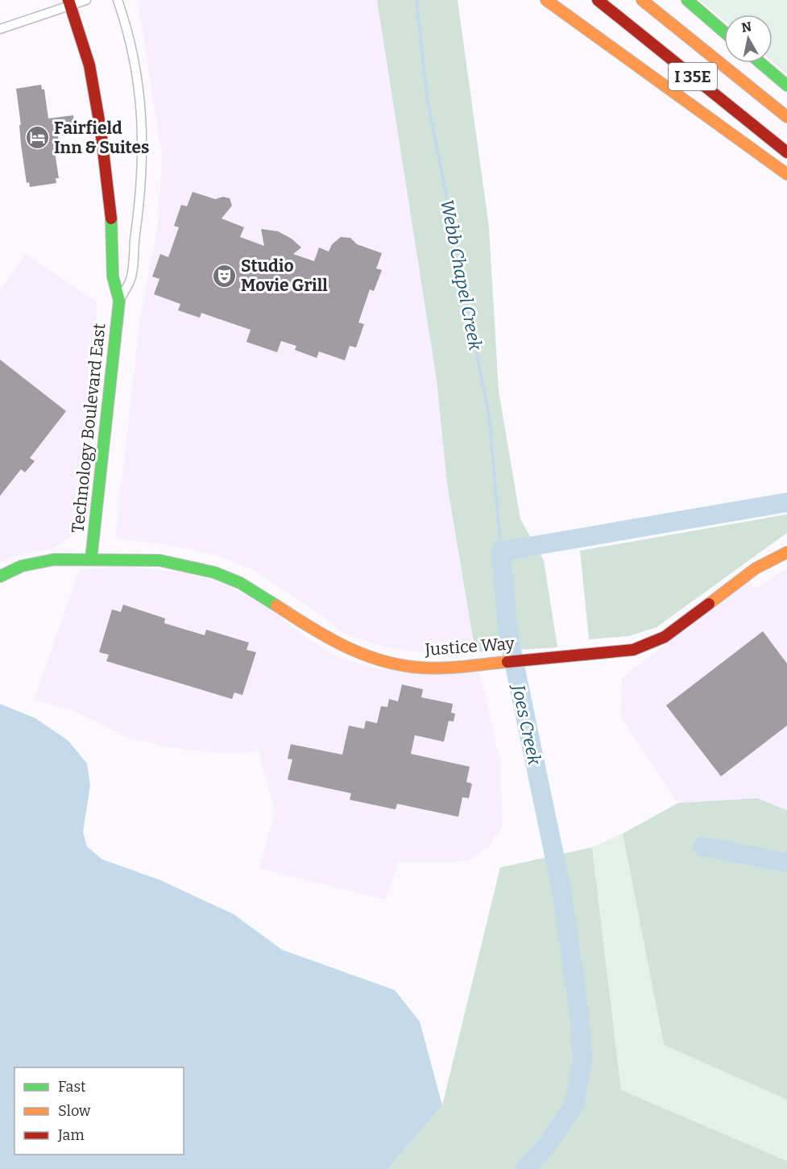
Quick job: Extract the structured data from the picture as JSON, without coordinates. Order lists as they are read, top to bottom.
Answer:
{
  "streets": {
    "main road": ["I 35E", "Technology Boulevard East", "Justice Way"]
  },
  "crossings": [
    ["Technology Boulevard East", "Justice Way"]
  ],
  "water": ["Webb Chapel Creek", "Joes Creek"],
  "places": {
    "hotel": ["Fairfield Inn & Suites"],
    "theatre": ["Studio Movie Grill"]
  },
  "legend": ["Fast", "Slow", "Jam"],
  "north": "top"
}
